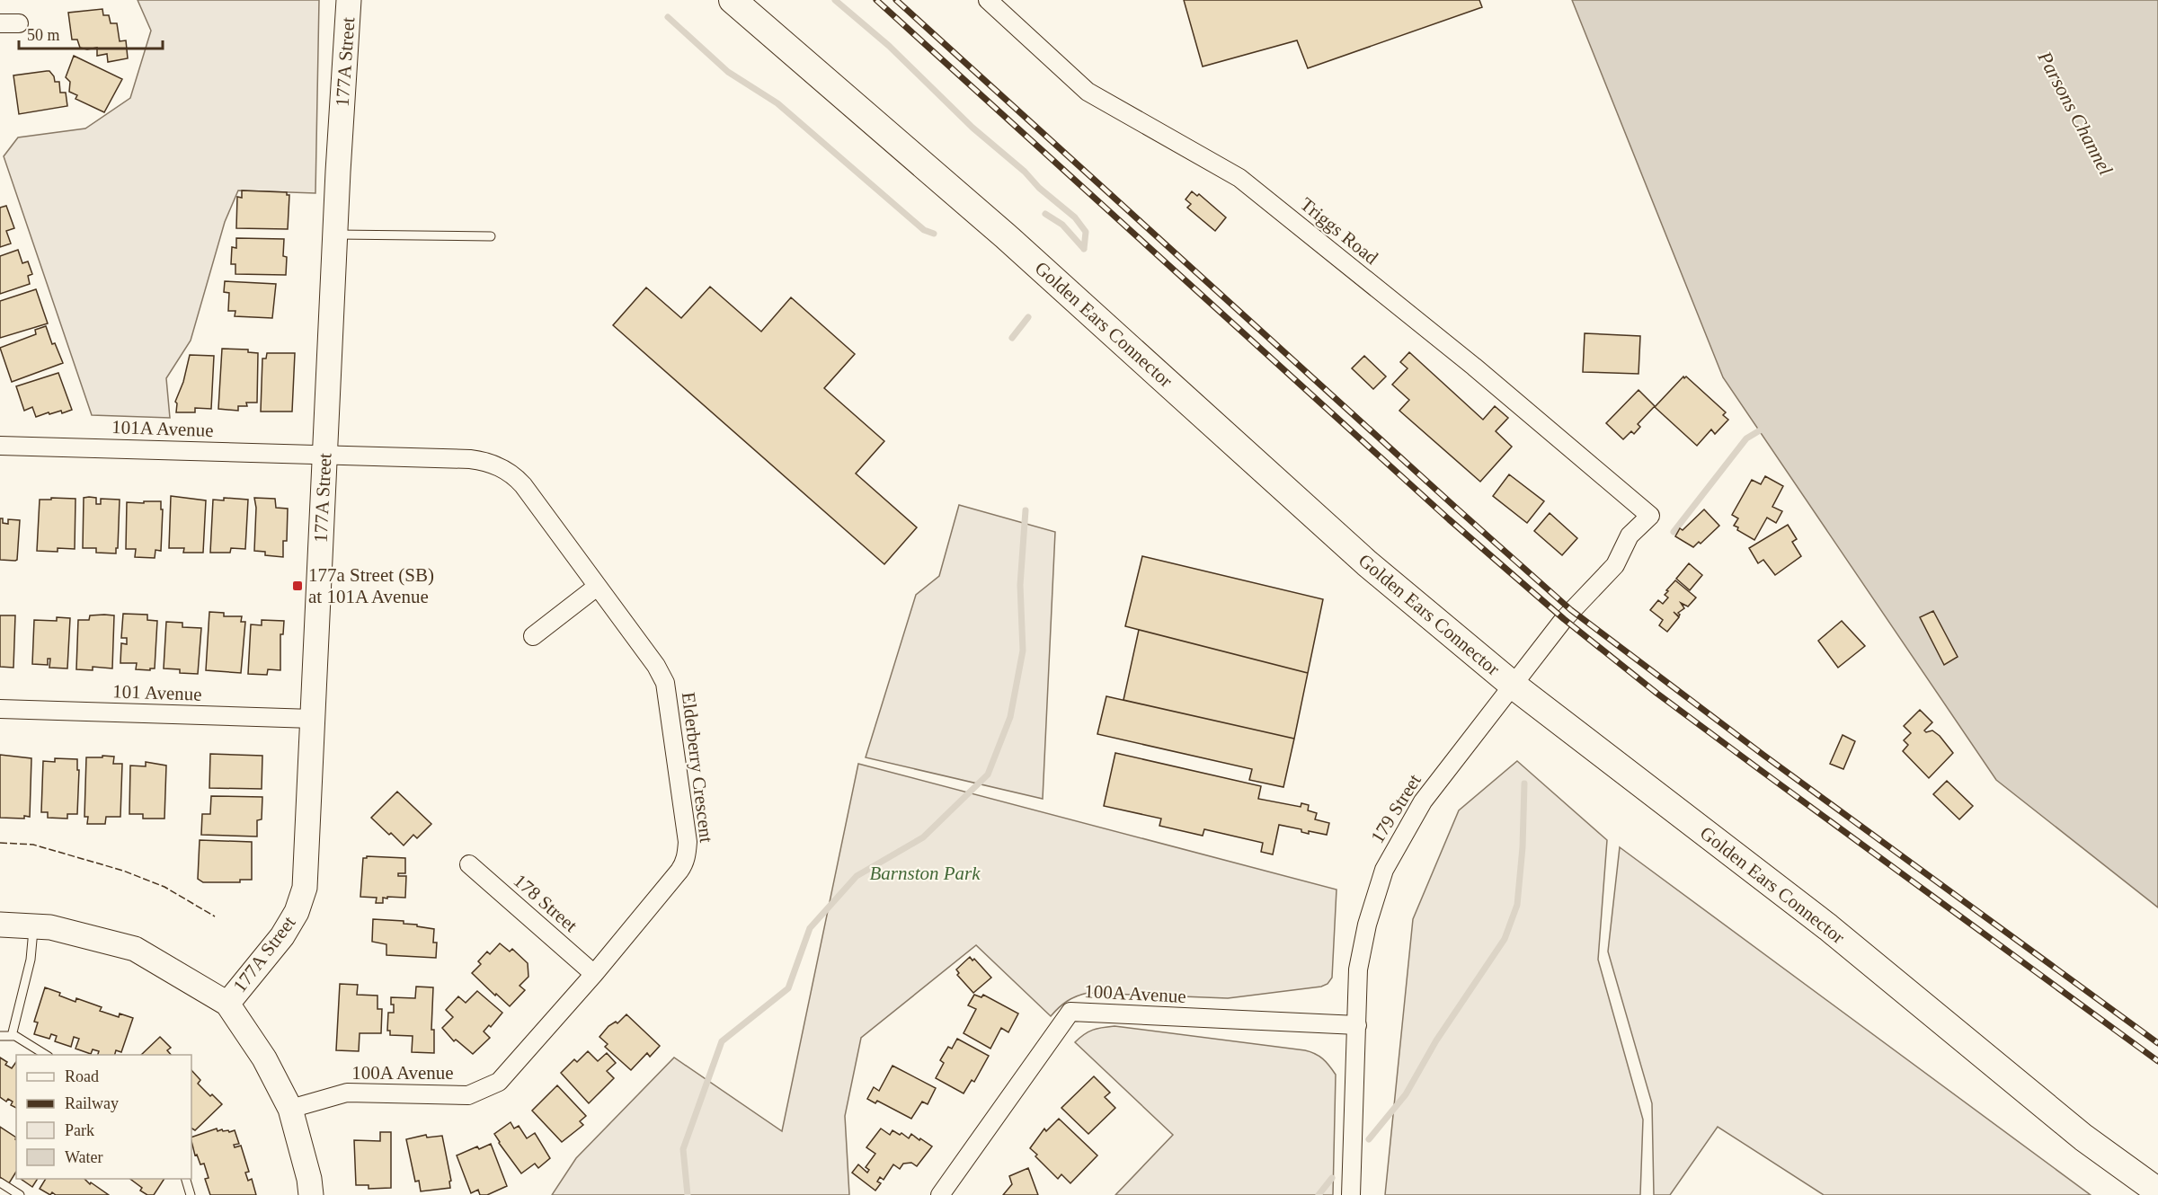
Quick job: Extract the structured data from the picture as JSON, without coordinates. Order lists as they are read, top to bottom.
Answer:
{
  "streets": {
    "main road": ["Golden Ears Connector"],
    "street": [
      "177A Street",
      "Triggs Road",
      "101A Avenue",
      "101 Avenue",
      "Elderberry Crescent",
      "179 Street",
      "178 Street",
      "100A Avenue"
    ]
  },
  "crossings": [
    ["177A Street", "101A Avenue"],
    ["177A Street", "101 Avenue"],
    ["177A Street", "Elderberry Crescent"],
    ["Triggs Road", "179 Street"],
    ["Golden Ears Connector", "179 Street"],
    ["101A Avenue", "Elderberry Crescent"],
    ["Elderberry Crescent", "178 Street"],
    ["Elderberry Crescent", "100A Avenue"],
    ["179 Street", "100A Avenue"],
    ["178 Street", "100A Avenue"]
  ],
  "water": ["Parsons Channel"],
  "parks": ["Barnston Park"],
  "places": {
    "transit": ["177a Street (SB) at 101A Avenue"]
  },
  "legend": [
    "Road",
    "Railway",
    "Park",
    "Water"
  ],
  "scale_bar": "50 m"
}
